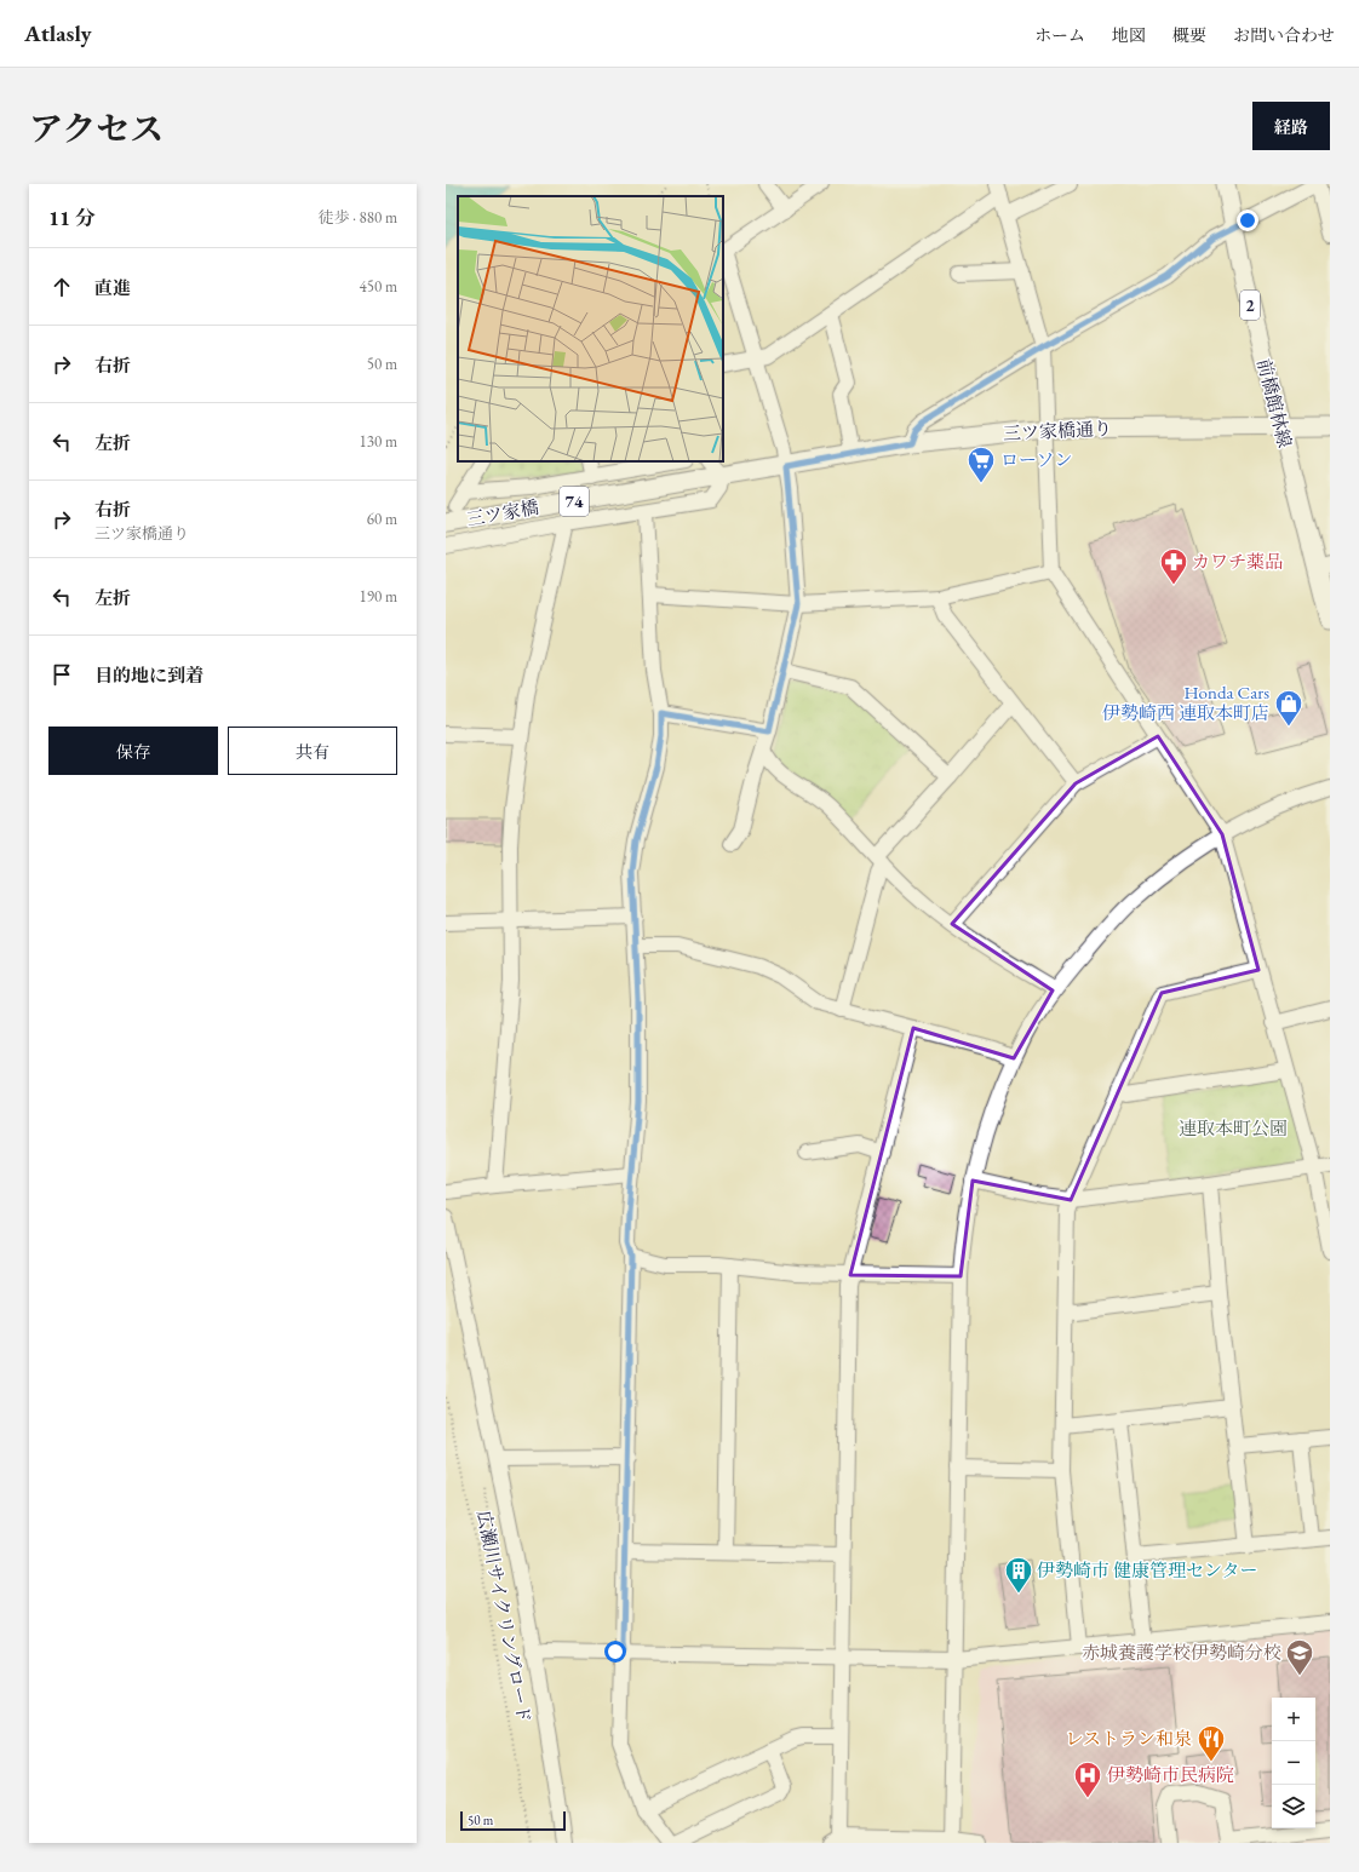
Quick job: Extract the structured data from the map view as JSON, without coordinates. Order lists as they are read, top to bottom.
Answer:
{
  "streets": {
    "main road": [
      "2",
      "前橋館林線",
      "三ツ家橋通り",
      "74",
      "三ツ家橋"
    ],
    "path": ["広瀬川サイクリングロード"]
  },
  "crossings": [
    ["前橋館林線", "三ツ家橋通り"],
    ["三ツ家橋通り", "三ツ家橋"]
  ],
  "parks": ["連取本町公園"],
  "places": {
    "supermarket": ["ローソン"],
    "pharmacy": ["カワチ薬品"],
    "shop": ["Honda Cars 伊勢崎西 連取本町店"],
    "building": ["伊勢崎市 健康管理センター"],
    "school or university": ["赤城養護学校伊勢崎分校"],
    "restaurant": ["レストラン和泉"],
    "hospital": ["伊勢崎市民病院"]
  },
  "scale_bar": "50 m",
  "page": {
    "header": "Atlasly",
    "nav": [
      "ホーム",
      "地図",
      "概要",
      "お問い合わせ"
    ],
    "title": "アクセス",
    "buttons": [
      "経路",
      ["保存", "共有"]
    ],
    "heading": ["11 分", "徒歩 · 880 m"],
    "list": [
      ["直進", "450 m"],
      ["右折", "50 m"],
      ["左折", "130 m"],
      ["右折", "三ツ家橋通り", "60 m"],
      ["左折", "190 m"],
      "目的地に到着"
    ],
    "map_buttons": ["+", "−"],
    "scale": "50 m"
  }
}
